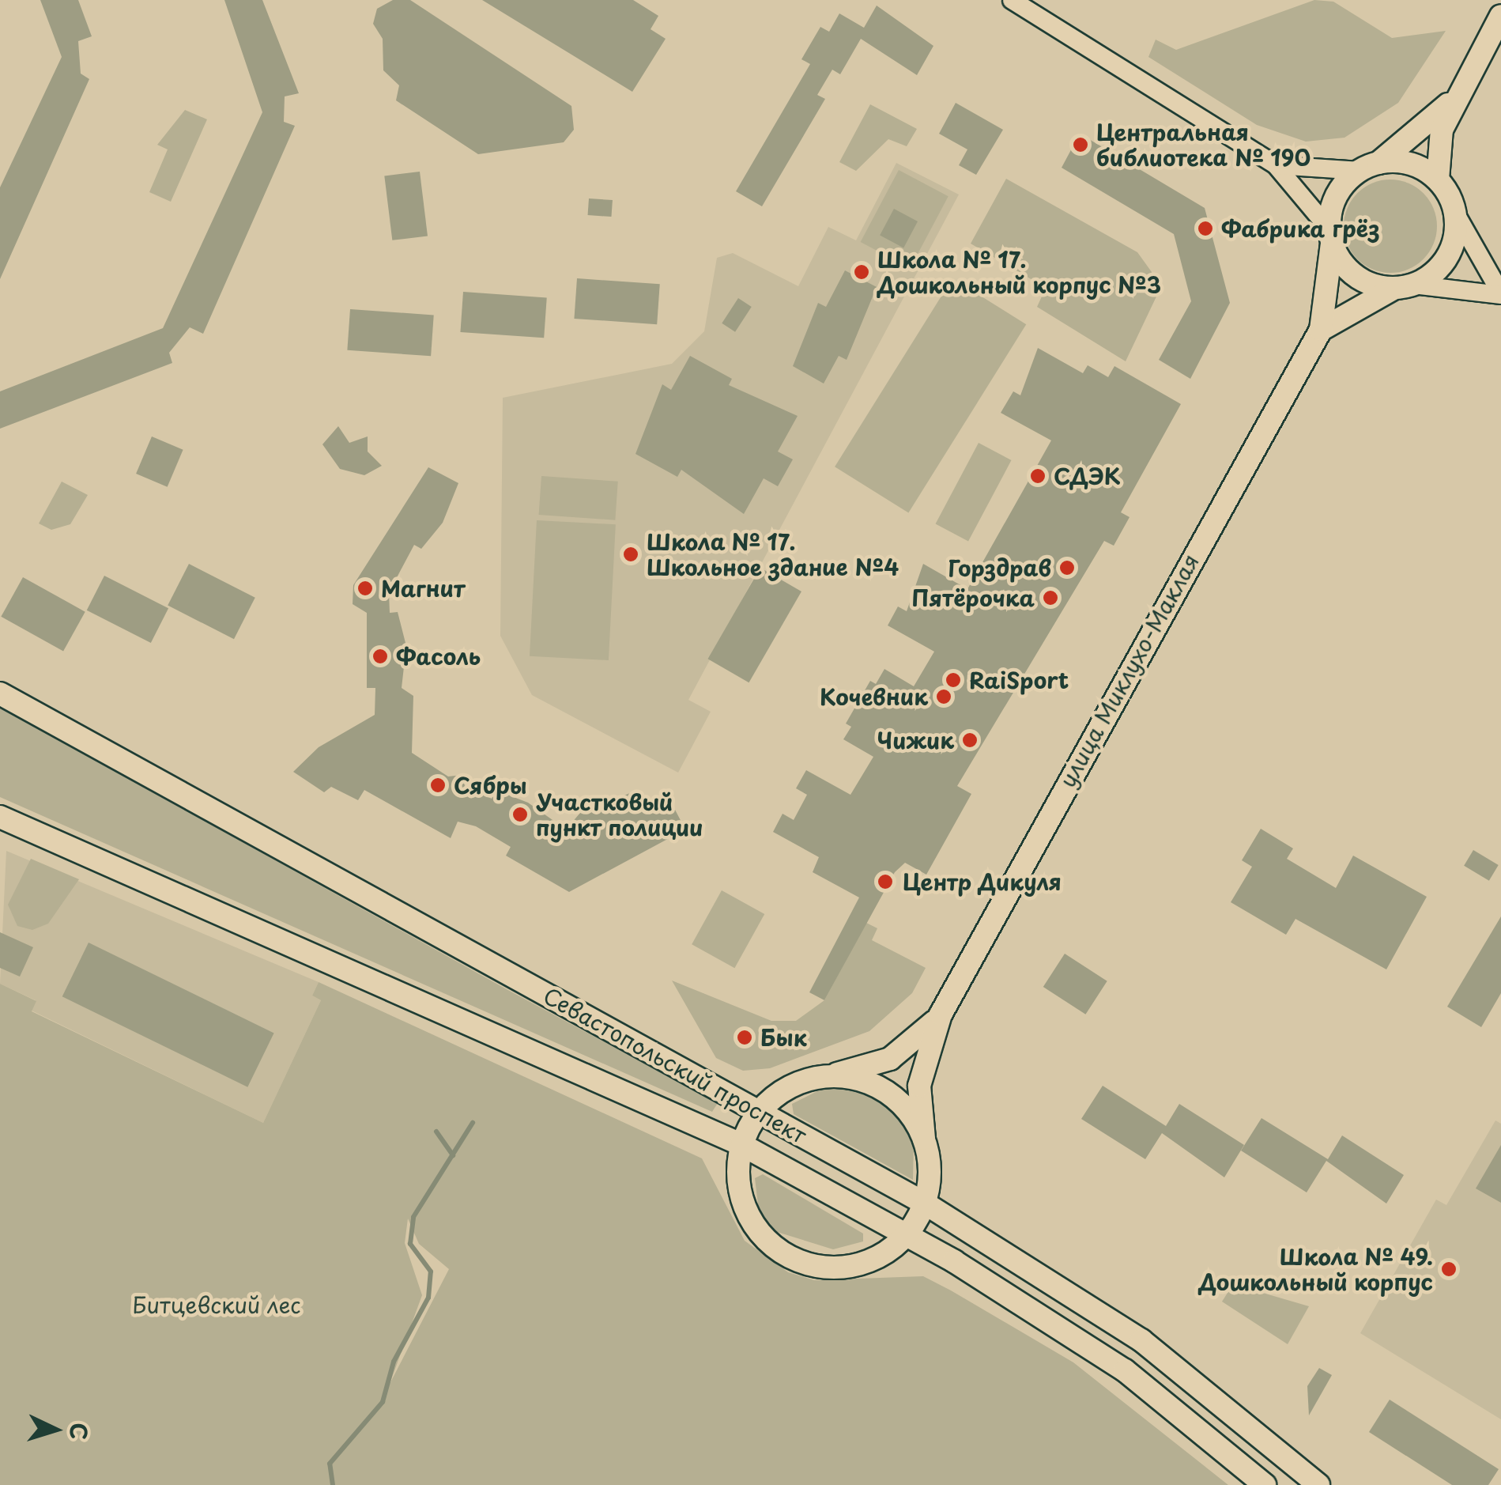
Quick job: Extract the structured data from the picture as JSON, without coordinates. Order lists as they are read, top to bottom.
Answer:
{
  "streets": {
    "main road": ["улица Миклухо-Маклая", "Севастопольский проспект"]
  },
  "crossings": [
    ["улица Миклухо-Маклая", "Севастопольский проспект"]
  ],
  "parks": ["Битцевский лес"],
  "places": [
    "Центральная библиотека № 190",
    "Фабрика грёз",
    "Школа № 17. Дошкольный корпус №3",
    "СДЭК",
    "Школа № 17. Школьное здание №4",
    "Горздрав",
    "Магнит",
    "Пятёрочка",
    "Фасоль",
    "RaiSport",
    "Кочевник",
    "Чижик",
    "Сябры",
    "Участковый пункт полиции",
    "Центр Дикуля",
    "Бык",
    "Школа № 49. Дошкольный корпус"
  ],
  "north": "right"
}
